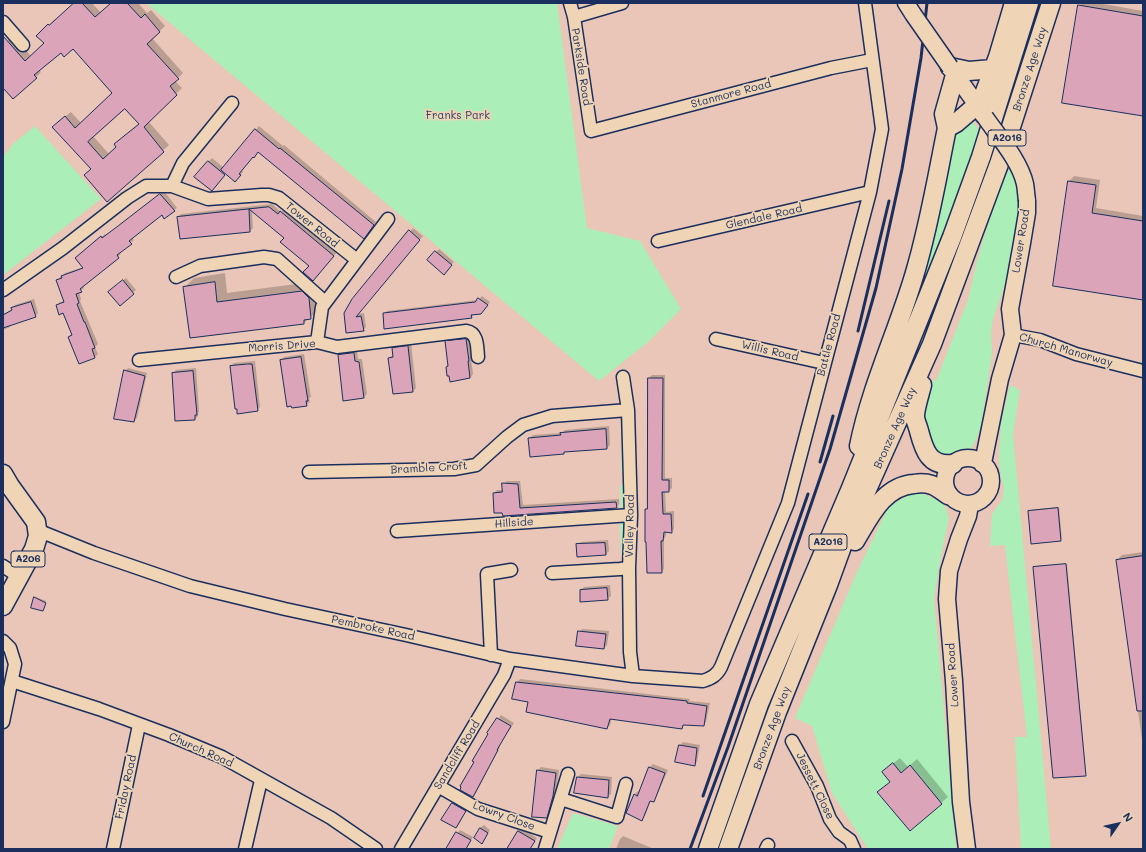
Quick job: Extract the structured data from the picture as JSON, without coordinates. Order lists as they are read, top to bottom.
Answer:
{
  "streets": {
    "main road": [
      "Bronze Age Way",
      "A2016",
      "Lower Road",
      "A206"
    ],
    "street": [
      "Parkside Road",
      "Stanmore Road",
      "Glendale Road",
      "Tower Road",
      "Battle Road",
      "Morris Drive",
      "Church Manorway",
      "Willis Road",
      "Bramble Croft",
      "Hillside",
      "Valley Road",
      "Pembroke Road",
      "Church Road",
      "Sandcliff Road",
      "Jessett Close",
      "Friday Road",
      "Lowry Close"
    ]
  },
  "crossings": [
    ["Parkside Road", "Stanmore Road"],
    ["Stanmore Road", "Battle Road"],
    ["Glendale Road", "Battle Road"],
    ["Lower Road", "Church Manorway"],
    ["Battle Road", "Willis Road"],
    ["Battle Road", "Pembroke Road"],
    ["Bramble Croft", "Valley Road"],
    ["Hillside", "Valley Road"],
    ["Valley Road", "Pembroke Road"],
    ["A206", "Pembroke Road"],
    ["Pembroke Road", "Sandcliff Road"],
    ["Church Road", "Friday Road"],
    ["Sandcliff Road", "Lowry Close"]
  ],
  "parks": ["Franks Park"],
  "north": "top right"
}
